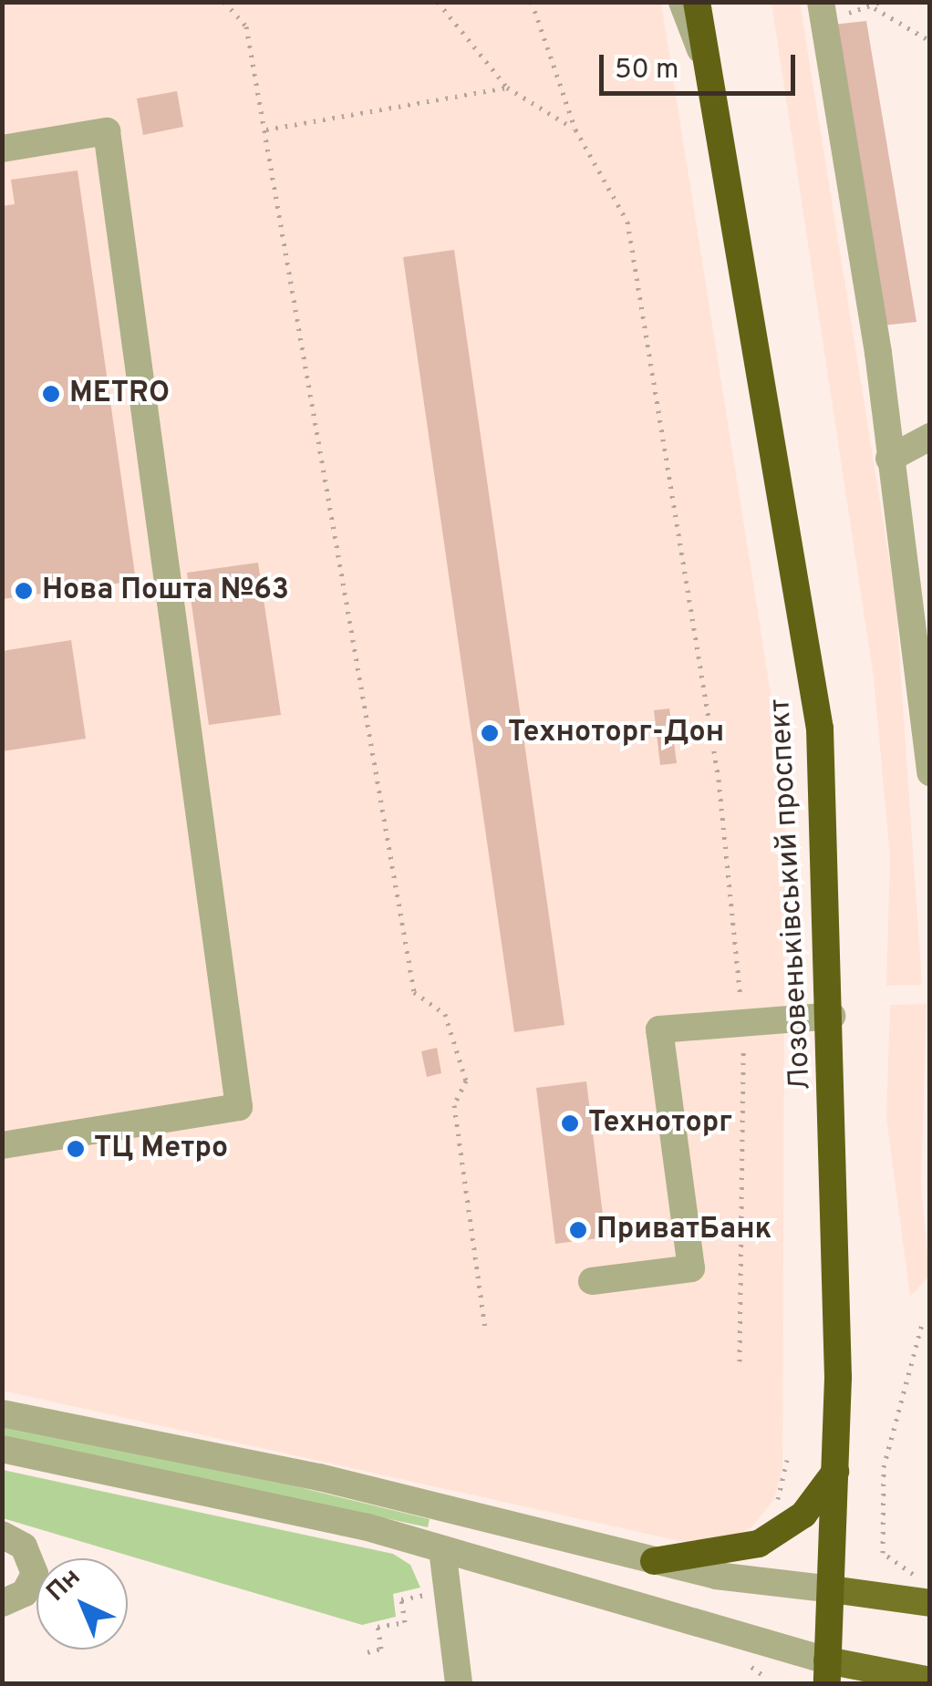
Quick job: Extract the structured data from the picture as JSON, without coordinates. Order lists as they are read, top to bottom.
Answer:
{
  "streets": {
    "highway": ["Лозовеньківський проспект"]
  },
  "places": [
    "METRO",
    "Нова Пошта №63",
    "Техноторг-Дон",
    "Техноторг",
    "ТЦ Метро",
    "ПриватБанк"
  ],
  "scale_bar": "50 m",
  "north": "top left"
}
